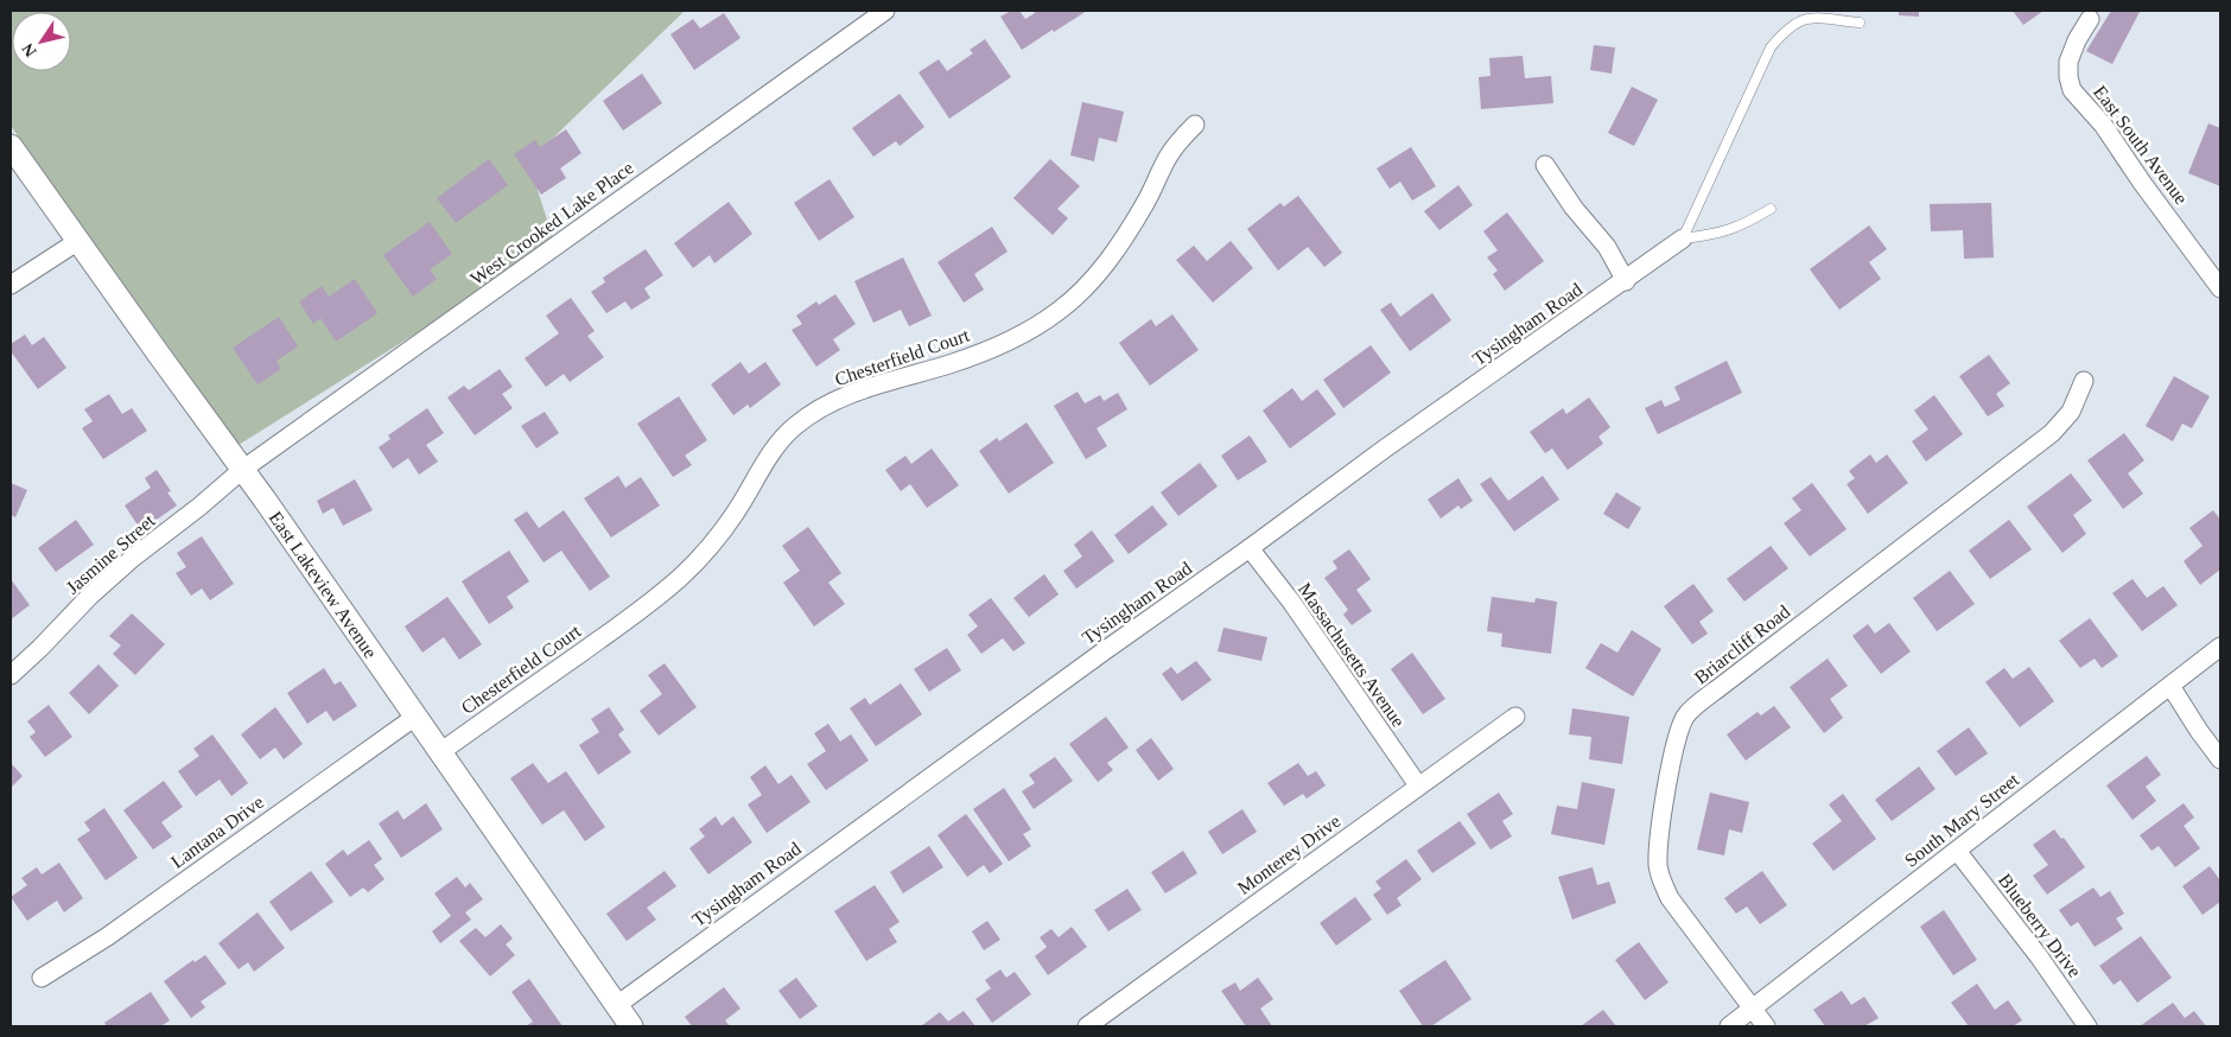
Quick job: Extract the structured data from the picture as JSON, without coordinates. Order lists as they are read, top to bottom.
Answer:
{
  "streets": {
    "street": [
      "East South Avenue",
      "West Crooked Lake Place",
      "Tysingham Road",
      "Chesterfield Court",
      "Jasmine Street",
      "East Lakeview Avenue",
      "Briarcliff Road",
      "Massachusetts Avenue",
      "South Mary Street",
      "Lantana Drive",
      "Monterey Drive",
      "Blueberry Drive"
    ]
  },
  "crossings": [
    ["West Crooked Lake Place", "Jasmine Street"],
    ["West Crooked Lake Place", "East Lakeview Avenue"],
    ["Tysingham Road", "East Lakeview Avenue"],
    ["Tysingham Road", "Massachusetts Avenue"],
    ["Chesterfield Court", "East Lakeview Avenue"],
    ["Jasmine Street", "East Lakeview Avenue"],
    ["East Lakeview Avenue", "Lantana Drive"],
    ["Briarcliff Road", "South Mary Street"],
    ["Massachusetts Avenue", "Monterey Drive"],
    ["South Mary Street", "Blueberry Drive"]
  ],
  "north": "bottom left"
}
